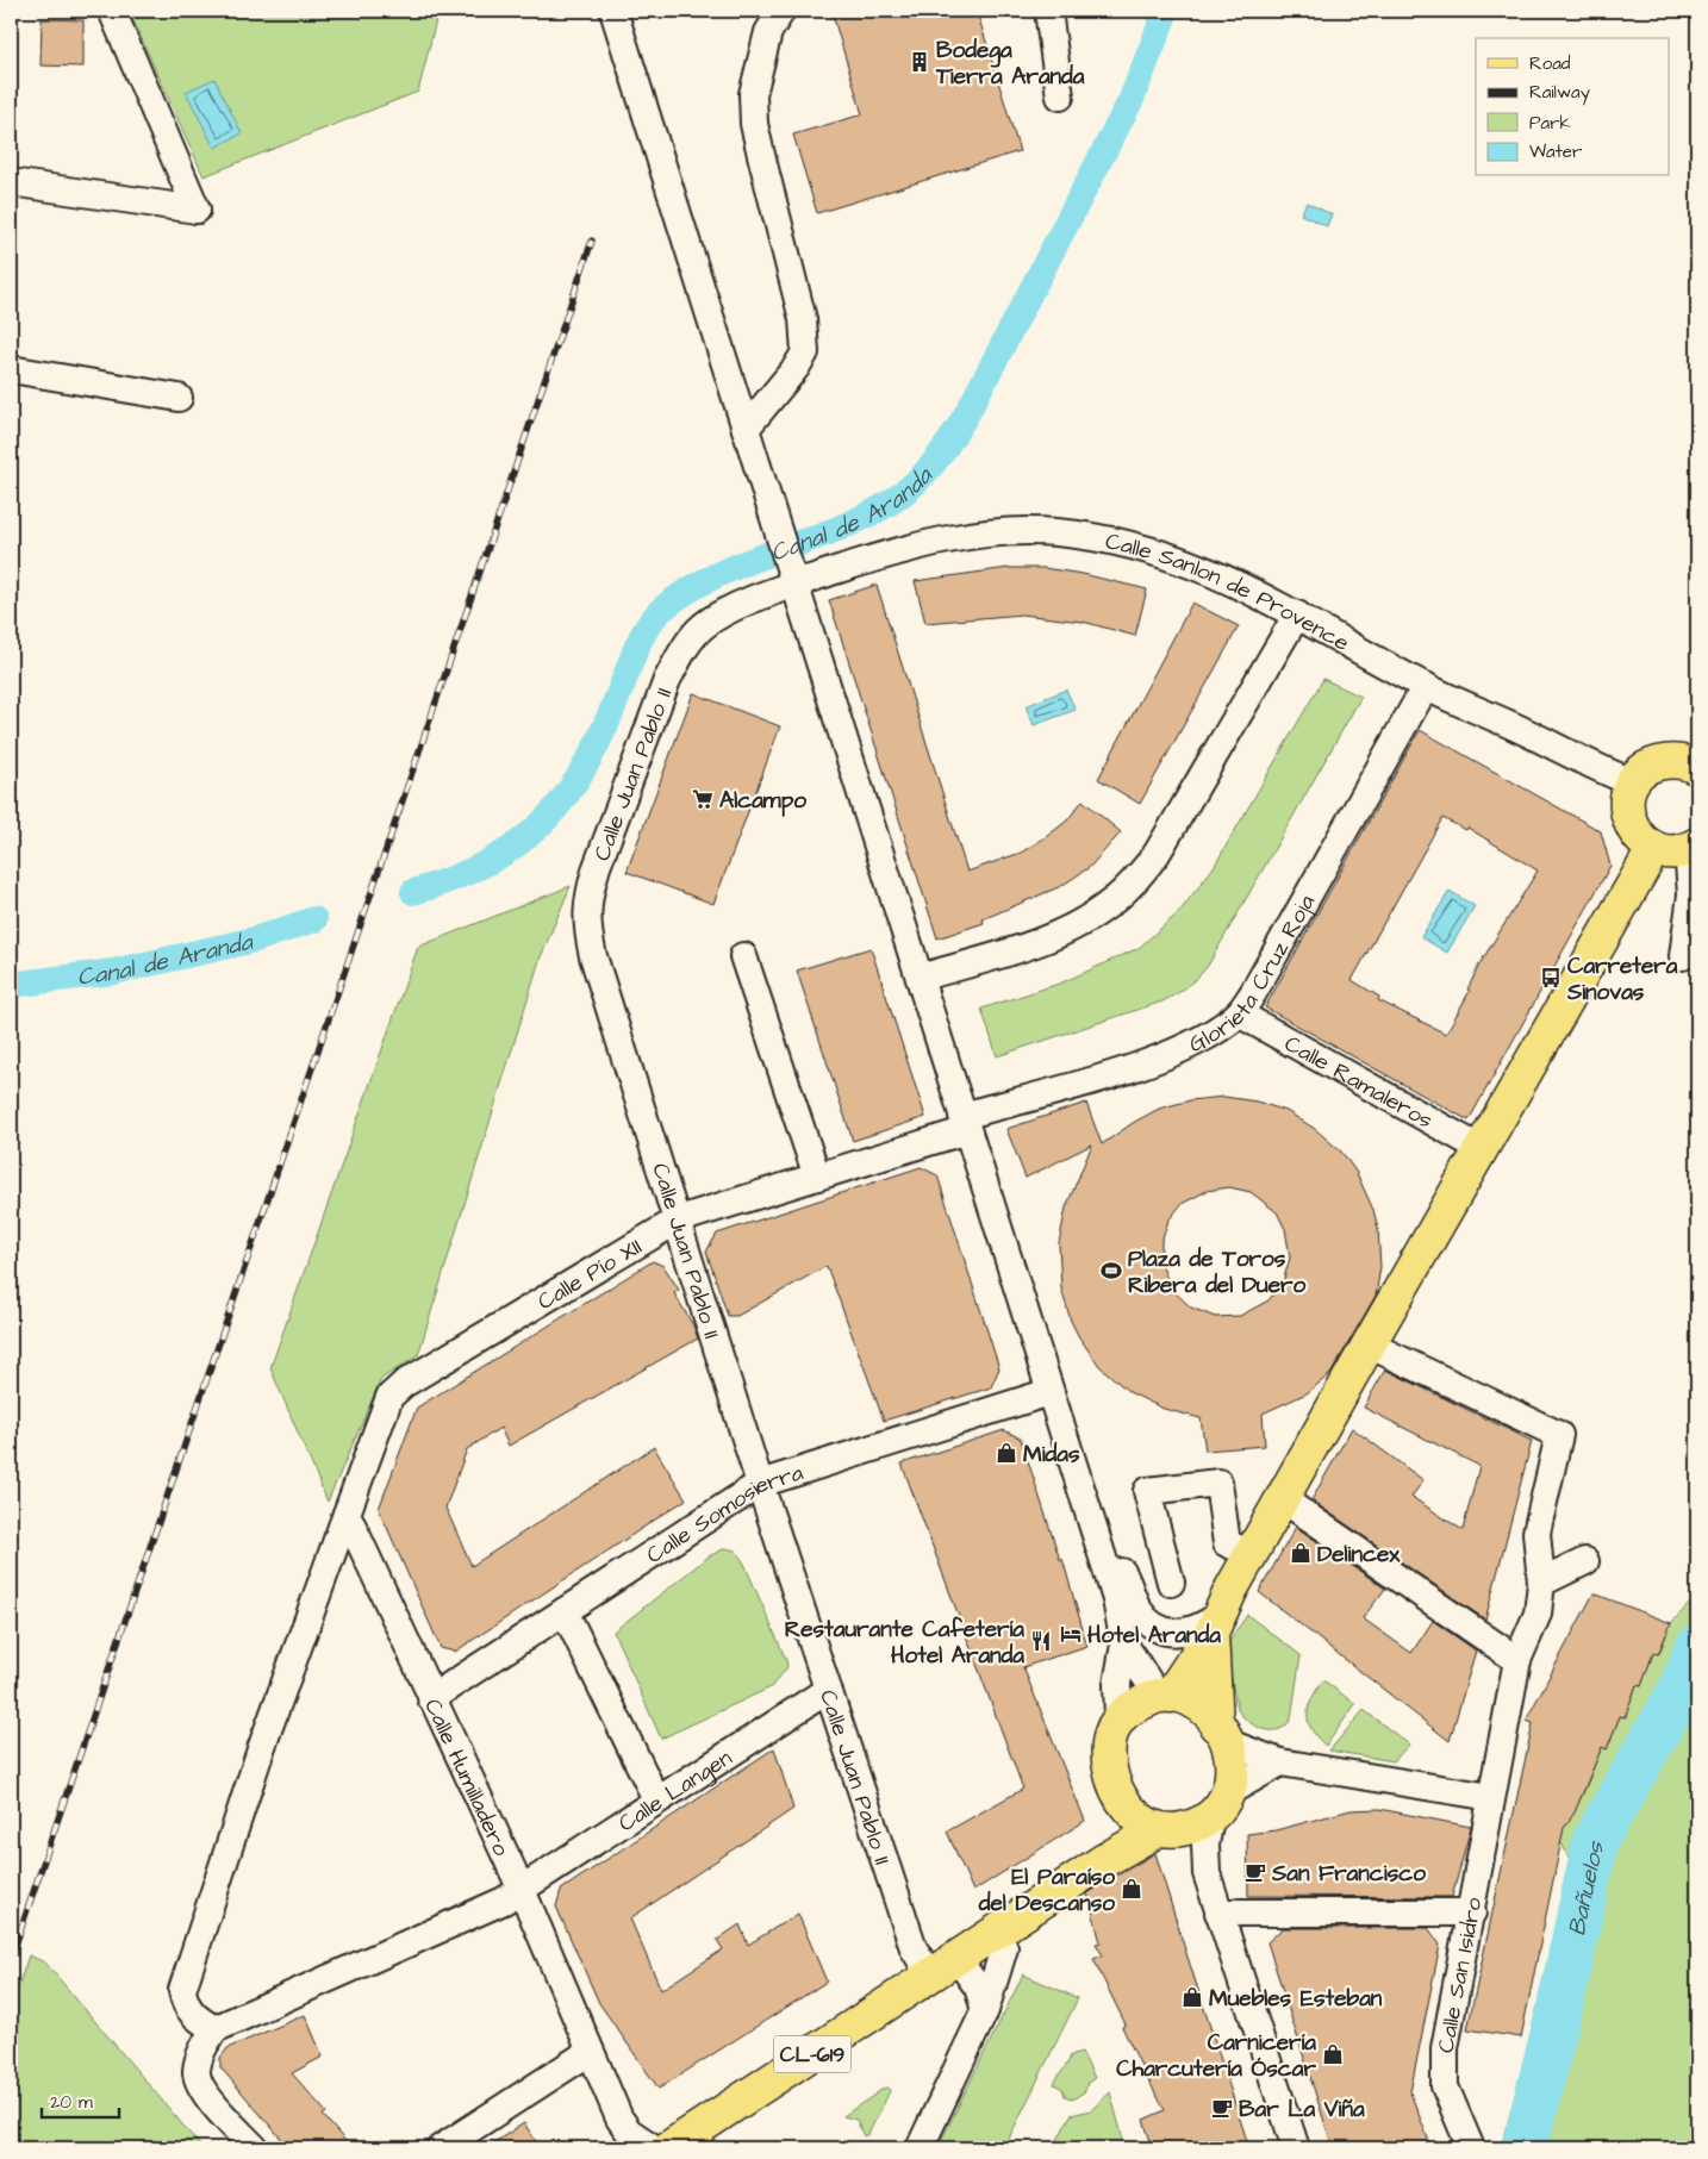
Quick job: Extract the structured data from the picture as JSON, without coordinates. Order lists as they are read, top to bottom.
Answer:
{
  "streets": {
    "main road": ["CL-619"],
    "street": [
      "Calle Sanlon de Provence",
      "Calle Juan Pablo II",
      "Glorieta Cruz Roja",
      "Calle Ramaleros",
      "Calle Pío XII",
      "Calle Somosierra",
      "Calle Humilladero",
      "Calle Langen",
      "Calle San Isidro"
    ]
  },
  "crossings": [
    ["Calle Sanlon de Provence", "Calle Juan Pablo II"],
    ["Calle Sanlon de Provence", "Glorieta Cruz Roja"],
    ["Calle Juan Pablo II", "Calle Pío XII"],
    ["Calle Juan Pablo II", "Calle Somosierra"],
    ["Calle Juan Pablo II", "Calle Langen"],
    ["Calle Juan Pablo II", "CL-619"],
    ["Glorieta Cruz Roja", "Calle Ramaleros"],
    ["Glorieta Cruz Roja", "Calle Pío XII"],
    ["Calle Pío XII", "Calle Humilladero"],
    ["Calle Somosierra", "Calle Humilladero"],
    ["Calle Humilladero", "Calle Langen"]
  ],
  "water": ["Canal de Aranda", "Bañuelos"],
  "places": {
    "building": ["Bodega Tierra Aranda"],
    "supermarket": ["Alcampo"],
    "bus stop": ["Carretera Sinovas"],
    "sports": ["Plaza de Toros Ribera del Duero"],
    "shop": [
      "Midas",
      "Delincex",
      "El Paraíso del Descanso",
      "Muebles Esteban",
      "Carnicería Charcutería Óscar"
    ],
    "hotel": ["Hotel Aranda"],
    "restaurant": ["Restaurante Cafetería Hotel Aranda"],
    "cafe": ["San Francisco", "Bar La Viña"]
  },
  "legend": [
    "Road",
    "Railway",
    "Park",
    "Water"
  ],
  "scale_bar": "20 m"
}
